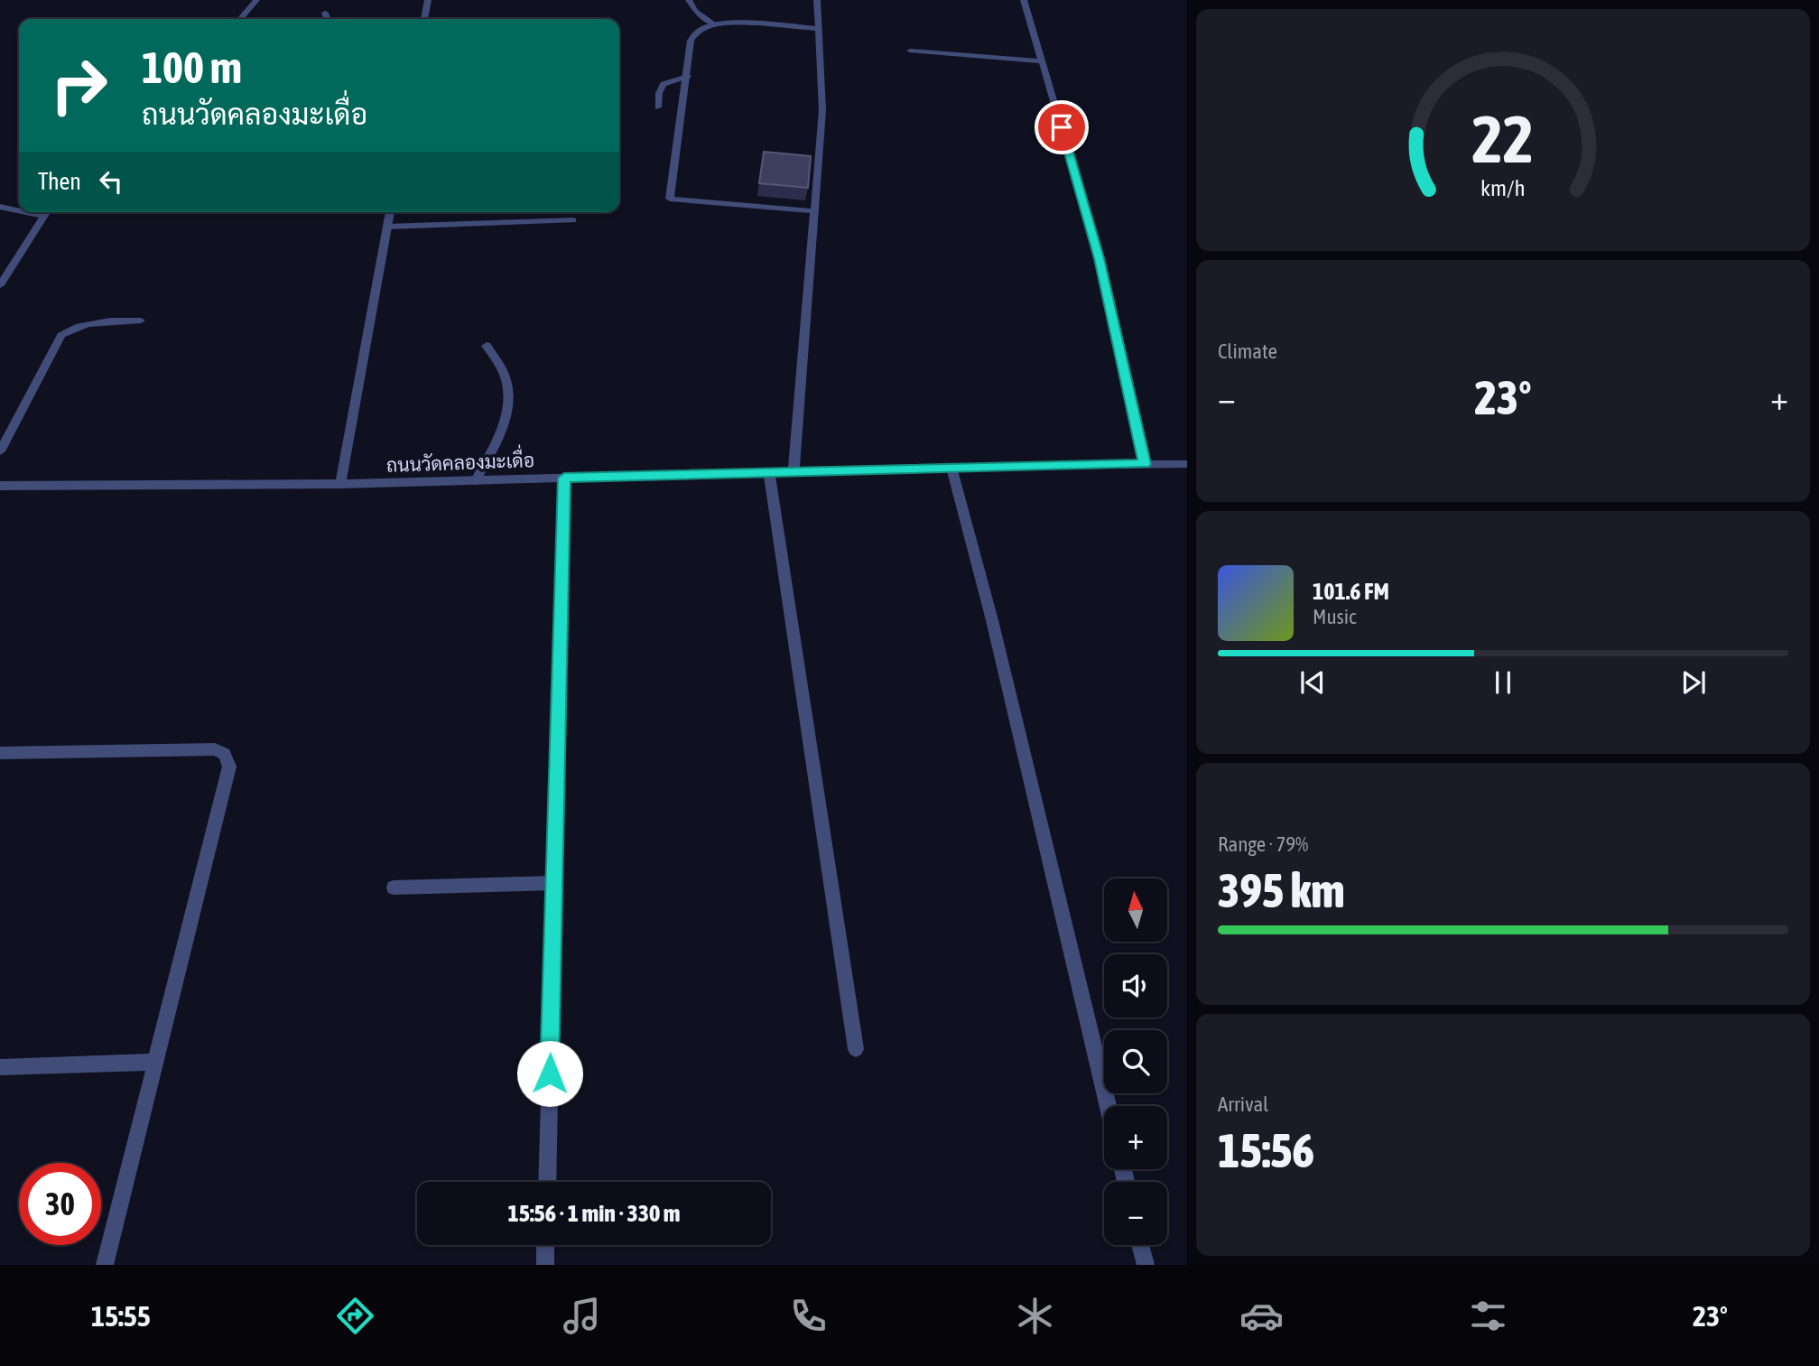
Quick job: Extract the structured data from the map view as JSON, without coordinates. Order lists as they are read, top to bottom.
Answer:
{
  "streets": {
    "street": ["ถนนวัดคลองมะเดื่อ"]
  },
  "north": "top",
  "page": {
    "turn": ["100 m", "ถนนวัดคลองมะเดื่อ"],
    "then": "Then",
    "tile": [
      "Climate",
      ["Range · 79%", "395 km"],
      ["Arrival", "15:56"]
    ],
    "heat": ["−", "23°", "+"],
    "song": ["101.6 FM", "Music"],
    "map_buttons": ["+", "−"],
    "limit": "30",
    "trip": "15:56 · 1 min · 330 m",
    "tabs": ["15:55", "23°"],
    "gauge": ["22", "km/h"]
  }
}
